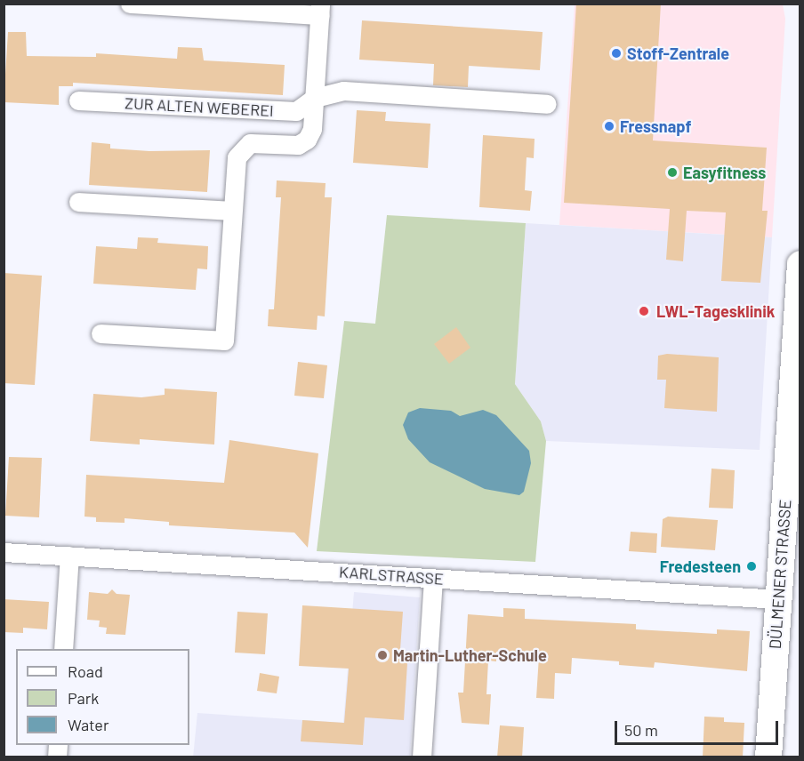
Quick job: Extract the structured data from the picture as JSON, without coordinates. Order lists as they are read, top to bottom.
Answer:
{
  "streets": {
    "street": ["ZUR ALTEN WEBEREI", "DÜLMENER STRASSE", "KARLSTRASSE"]
  },
  "crossings": [
    ["DÜLMENER STRASSE", "KARLSTRASSE"]
  ],
  "places": [
    "Stoff-Zentrale",
    "Fressnapf",
    "Easyfitness",
    "LWL-Tagesklinik",
    "Fredesteen",
    "Martin-Luther-Schule"
  ],
  "legend": ["Road", "Park", "Water"],
  "scale_bar": "50 m"
}
